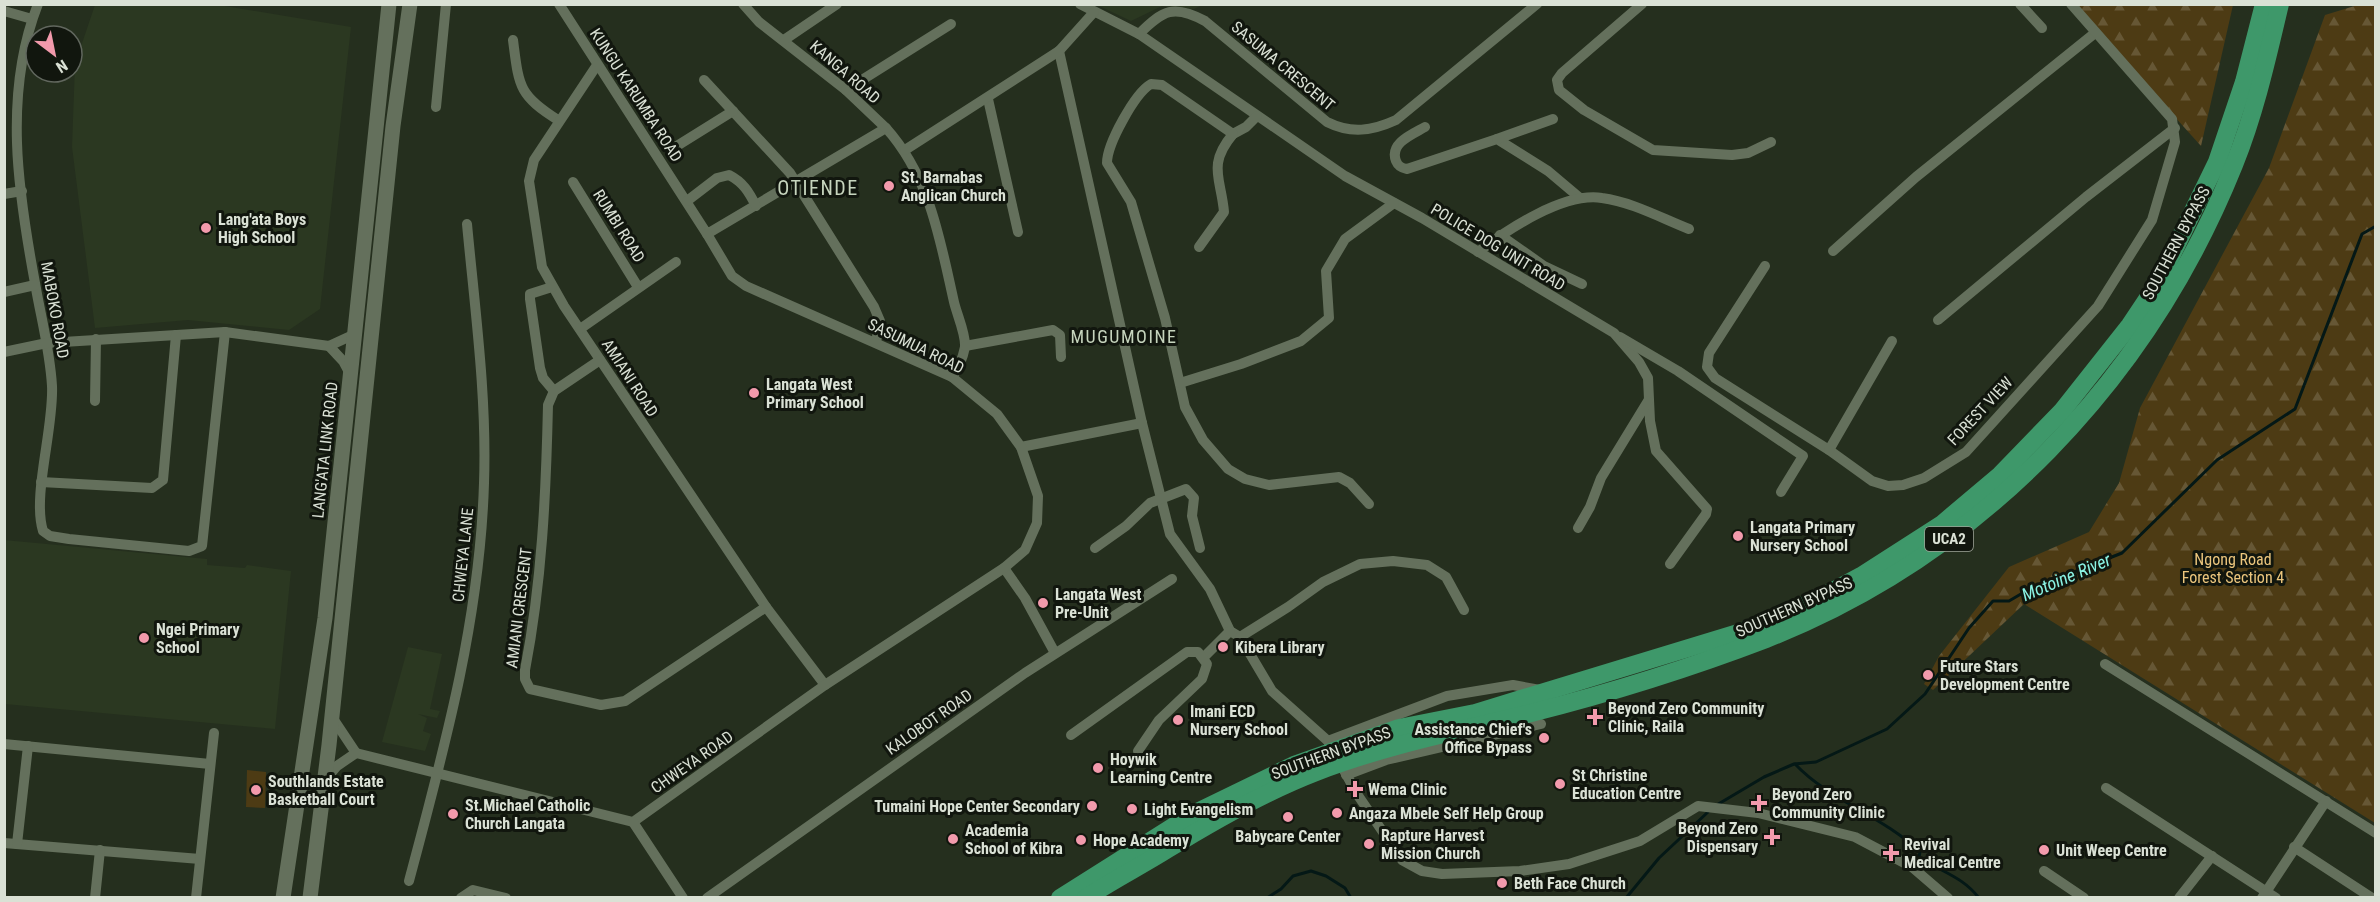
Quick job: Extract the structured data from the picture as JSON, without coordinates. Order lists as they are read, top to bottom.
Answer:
{
  "streets": {
    "highway": ["SOUTHERN BYPASS", "UCA2"],
    "main road": ["LANG'ATA LINK ROAD"],
    "street": [
      "SASUMA CRESCENT",
      "KANGA ROAD",
      "KUNGU KARUMBA ROAD",
      "RUMBI ROAD",
      "POLICE DOG UNIT ROAD",
      "MABOKO ROAD",
      "SASUMUA ROAD",
      "AMIANI ROAD",
      "FOREST VIEW",
      "CHWEYA LANE",
      "AMIANI CRESCENT",
      "KALOBOT ROAD",
      "CHWEYA ROAD"
    ]
  },
  "crossings": [
    ["SASUMA CRESCENT", "POLICE DOG UNIT ROAD"],
    ["KUNGU KARUMBA ROAD", "SASUMUA ROAD"],
    ["KUNGU KARUMBA ROAD", "AMIANI ROAD"],
    ["RUMBI ROAD", "AMIANI ROAD"],
    ["SASUMUA ROAD", "CHWEYA ROAD"],
    ["AMIANI ROAD", "AMIANI CRESCENT"],
    ["AMIANI ROAD", "CHWEYA ROAD"]
  ],
  "districts": ["OTIENDE", "MUGUMOINE"],
  "water": ["Motoine River"],
  "parks": ["Ngong Road Forest Section 4"],
  "places": {
    "other": [
      "St. Barnabas Anglican Church",
      "Lang'ata Boys High School",
      "Langata West Primary School",
      "Langata Primary Nursery School",
      "Langata West Pre-Unit",
      "Ngei Primary School",
      "Kibera Library",
      "Future Stars Development Centre",
      "Imani ECD Nursery School",
      "Assistance Chief's Office Bypass",
      "Hoywik Learning Centre",
      "St Christine Education Centre",
      "Southlands Estate Basketball Court",
      "Tumaini Hope Center Secondary",
      "Light Evangelism",
      "Angaza Mbele Self Help Group",
      "St.Michael Catholic Church Langata",
      "Babycare Center",
      "Academia School of Kibra",
      "Hope Academy",
      "Rapture Harvest Mission Church",
      "Unit Weep Centre",
      "Beth Face Church"
    ],
    "health": [
      "Beyond Zero Community Clinic, Raila",
      "Wema Clinic",
      "Beyond Zero Community Clinic",
      "Beyond Zero Dispensary",
      "Revival Medical Centre"
    ]
  },
  "north": "bottom right"
}
